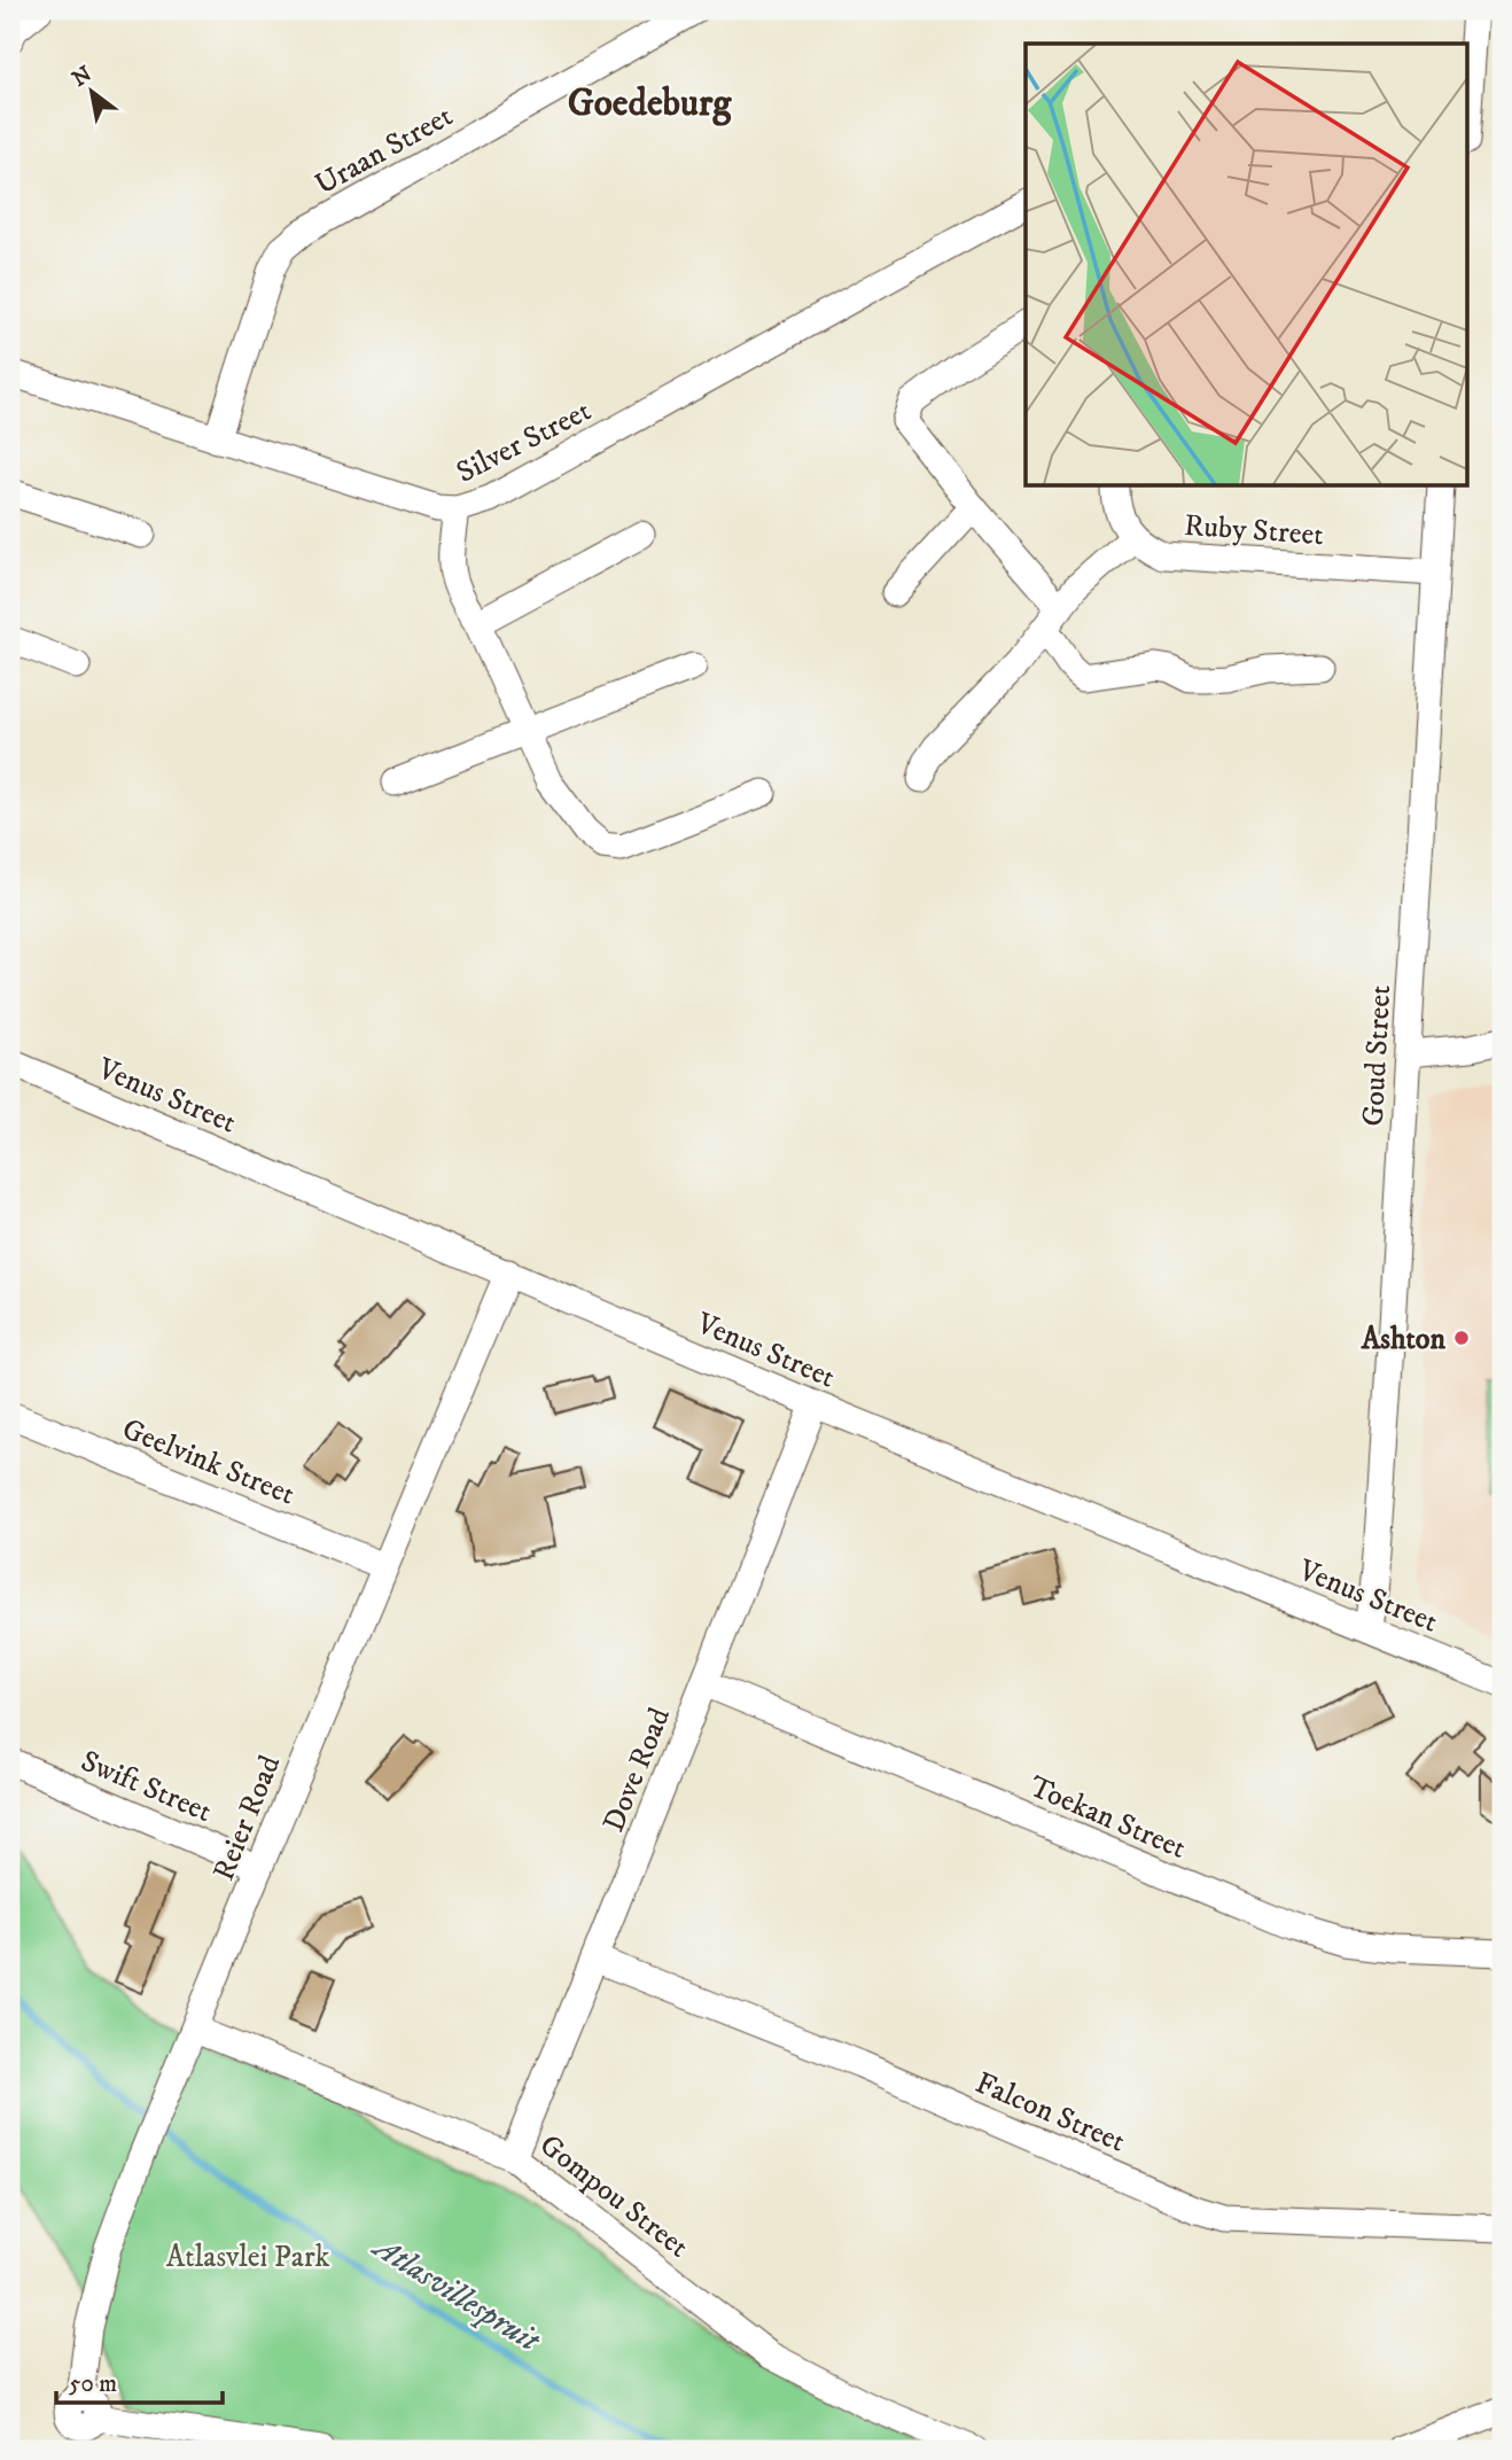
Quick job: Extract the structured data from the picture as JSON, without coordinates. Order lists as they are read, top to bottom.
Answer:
{
  "streets": {
    "street": [
      "Uraan Street",
      "Silver Street",
      "Ruby Street",
      "Goud Street",
      "Venus Street",
      "Geelvink Street",
      "Dove Road",
      "Swift Street",
      "Toekan Street",
      "Reier Road",
      "Falcon Street",
      "Gompou Street"
    ]
  },
  "crossings": [
    ["Uraan Street", "Silver Street"],
    ["Ruby Street", "Goud Street"],
    ["Goud Street", "Venus Street"],
    ["Venus Street", "Dove Road"],
    ["Venus Street", "Reier Road"],
    ["Geelvink Street", "Reier Road"],
    ["Dove Road", "Toekan Street"],
    ["Dove Road", "Falcon Street"],
    ["Dove Road", "Gompou Street"],
    ["Swift Street", "Reier Road"],
    ["Reier Road", "Gompou Street"]
  ],
  "districts": ["Goedeburg"],
  "water": ["Atlasvillespruit"],
  "parks": ["Atlasvlei Park"],
  "places": ["Ashton"],
  "scale_bar": "50 m",
  "north": "top left"
}
